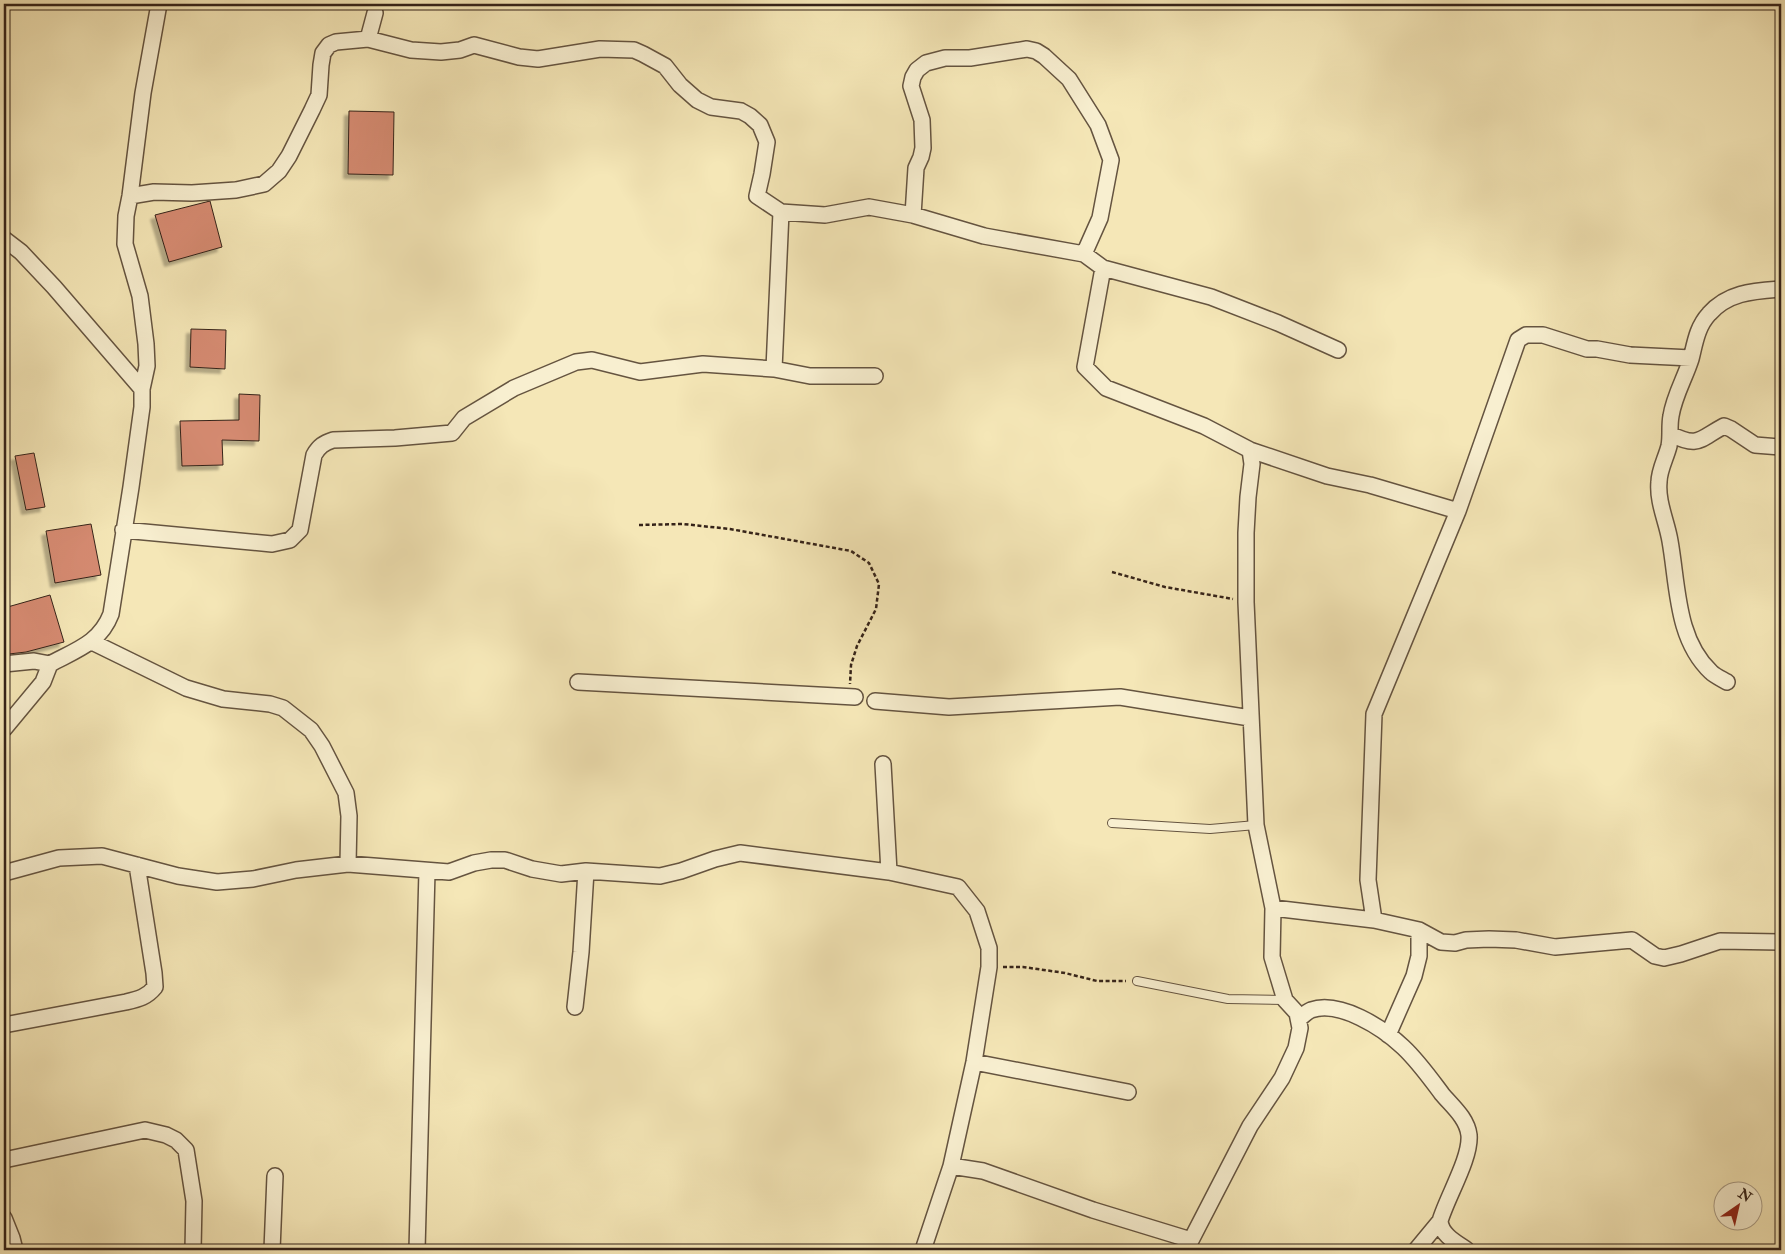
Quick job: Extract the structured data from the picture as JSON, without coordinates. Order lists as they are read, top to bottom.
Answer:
{
  "north": "top right"
}
